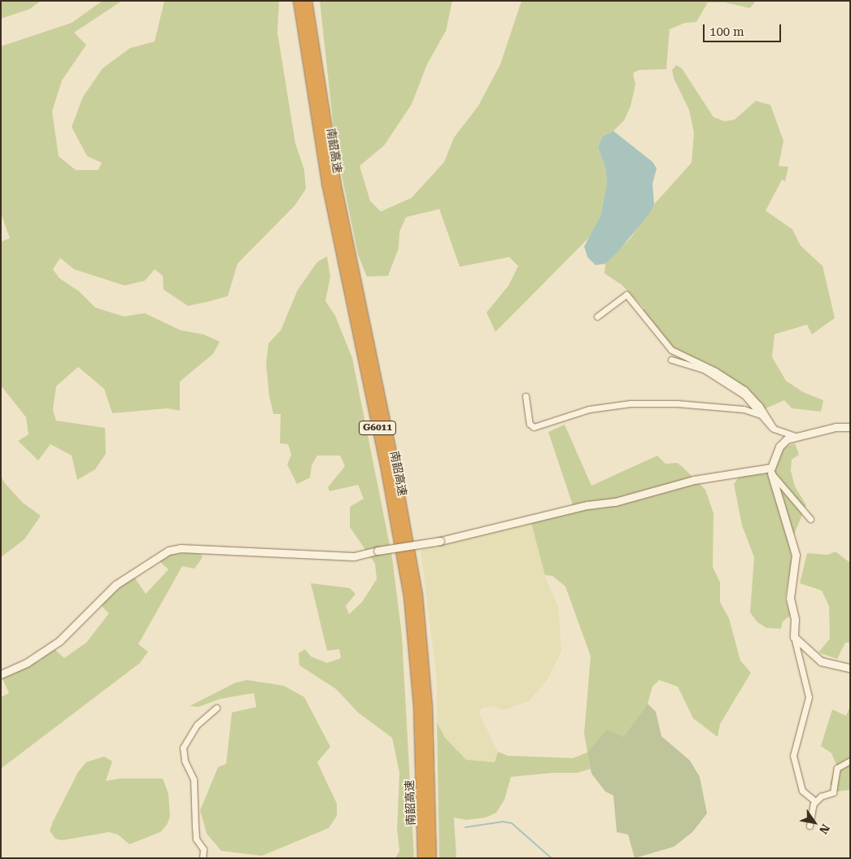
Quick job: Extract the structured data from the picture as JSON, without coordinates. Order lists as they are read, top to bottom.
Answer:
{
  "streets": {
    "highway": ["南韶高速", "G6011"]
  },
  "scale_bar": "100 m",
  "north": "bottom right"
}
